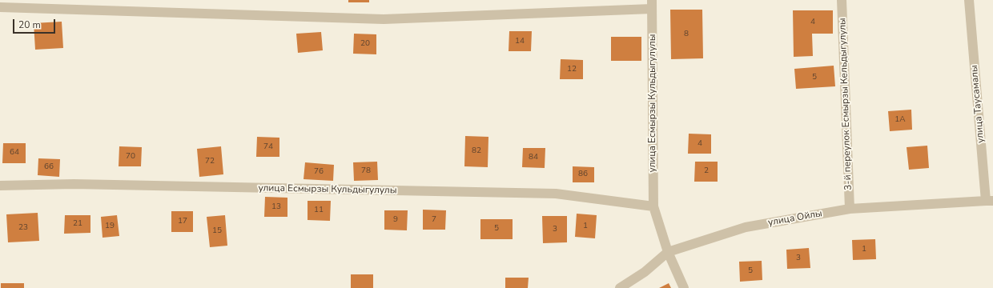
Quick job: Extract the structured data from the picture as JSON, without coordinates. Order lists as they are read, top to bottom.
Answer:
{
  "streets": {
    "street": [
      "улица Есмырзы Кульдыгулулы",
      "3-й переулок Есмырзы Кельдыгулулы",
      "улица Таусамалы",
      "улица Ойлы"
    ]
  },
  "crossings": [
    ["улица Есмырзы Кульдыгулулы", "улица Ойлы"],
    ["3-й переулок Есмырзы Кельдыгулулы", "улица Ойлы"],
    ["улица Таусамалы", "улица Ойлы"]
  ],
  "house_numbers": [
    "4",
    "8",
    "14",
    "20",
    "12",
    "5",
    "1А",
    "4",
    "74",
    "82",
    "64",
    "70",
    "84",
    "72",
    "66",
    "78",
    "2",
    "76",
    "86",
    "13",
    "11",
    "9",
    "7",
    "17",
    "21",
    "19",
    "1",
    "23",
    "5",
    "3",
    "15",
    "1",
    "3",
    "5"
  ],
  "scale_bar": "20 m"
}
